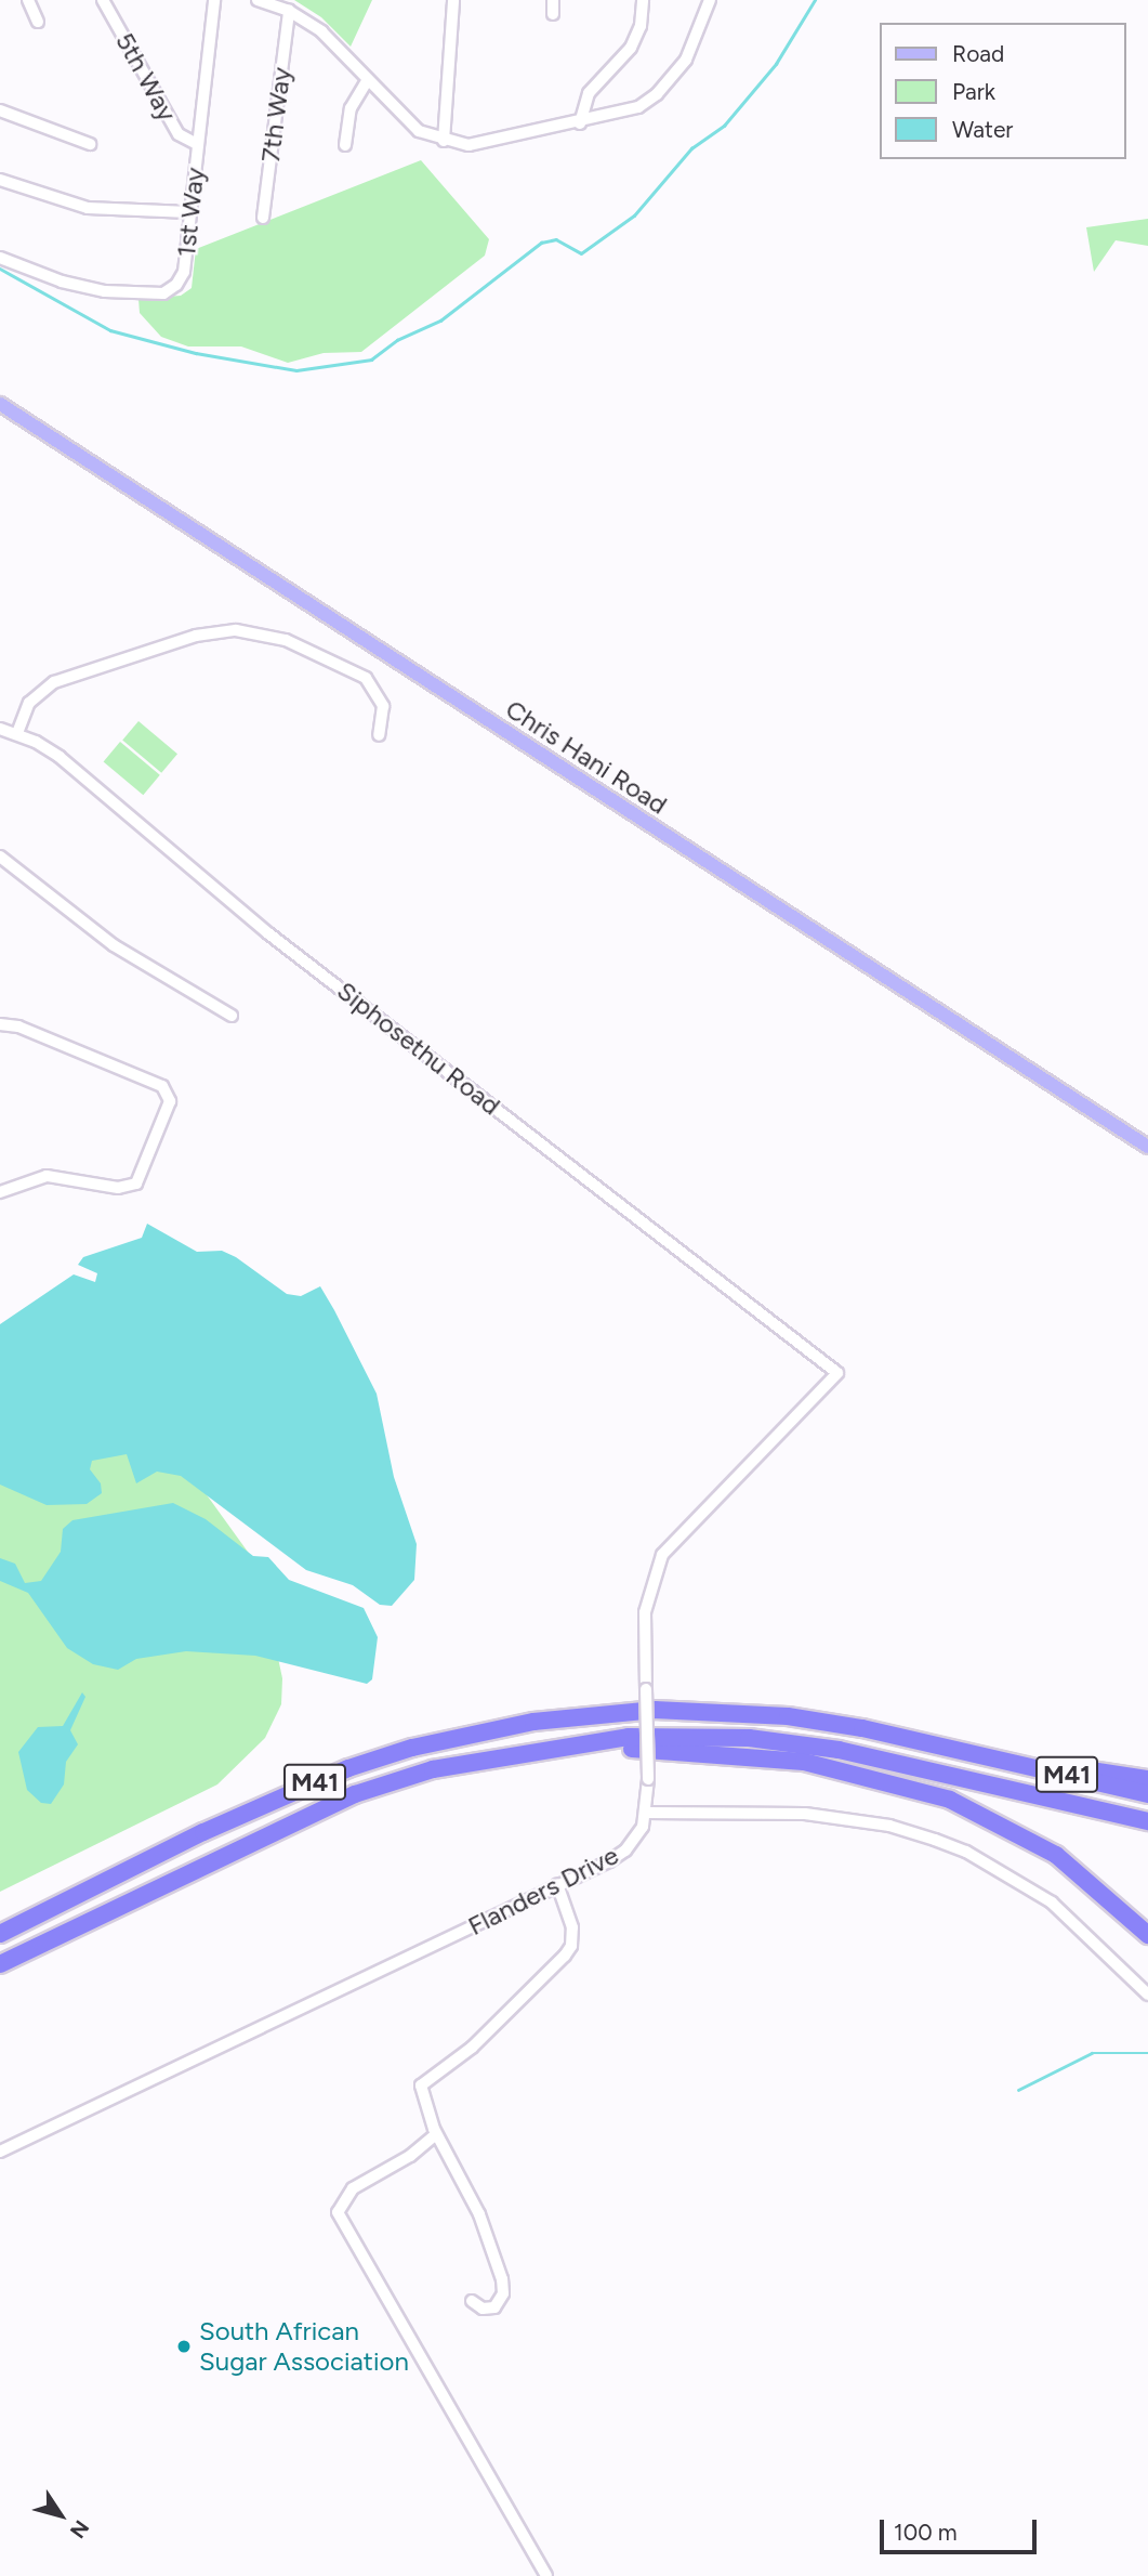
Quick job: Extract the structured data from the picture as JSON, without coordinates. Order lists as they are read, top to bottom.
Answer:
{
  "streets": {
    "highway": ["M41"],
    "main road": ["Chris Hani Road"],
    "street": [
      "5th Way",
      "7th Way",
      "1st Way",
      "Siphosethu Road",
      "Flanders Drive"
    ]
  },
  "crossings": [
    ["5th Way", "1st Way"],
    ["Siphosethu Road", "Flanders Drive"]
  ],
  "places": ["South African Sugar Association"],
  "legend": ["Road", "Park", "Water"],
  "scale_bar": "100 m",
  "north": "bottom right"
}
